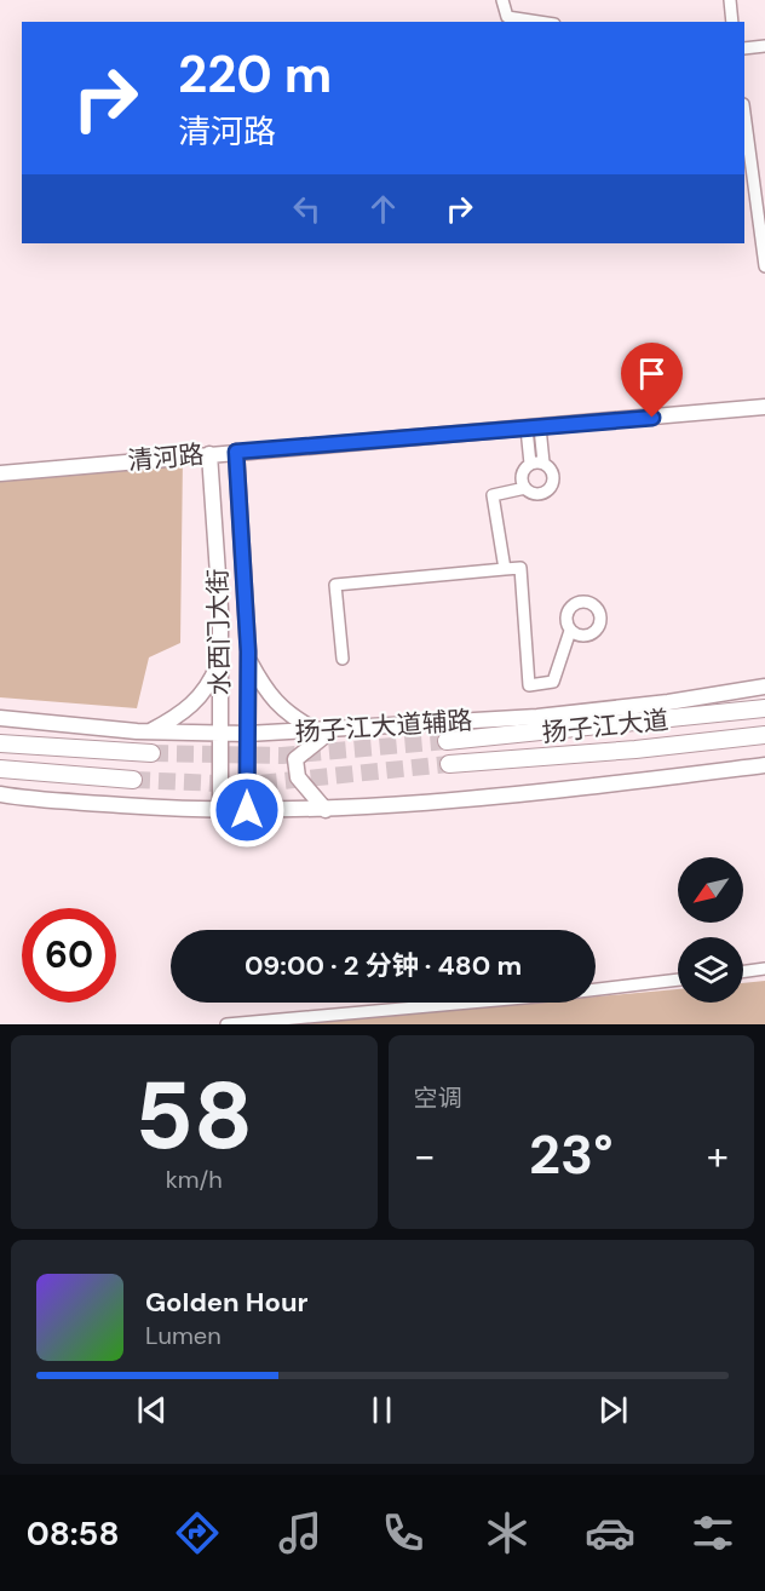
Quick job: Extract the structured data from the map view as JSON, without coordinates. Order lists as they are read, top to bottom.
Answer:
{
  "streets": {
    "highway": ["扬子江大道"],
    "main road": ["清河路", "水西门大街", "扬子江大道辅路"]
  },
  "crossings": [
    ["清河路", "水西门大街"],
    ["水西门大街", "扬子江大道辅路"]
  ],
  "north": "bottom left",
  "page": {
    "turn": ["220 m", "清河路"],
    "limit": "60",
    "trip": "09:00 · 2 分钟 · 480 m",
    "tile": [
      ["58", "km/h"],
      "空调"
    ],
    "heat": ["−", "23°", "+"],
    "song": ["Golden Hour", "Lumen"],
    "tabs": "08:58"
  }
}
